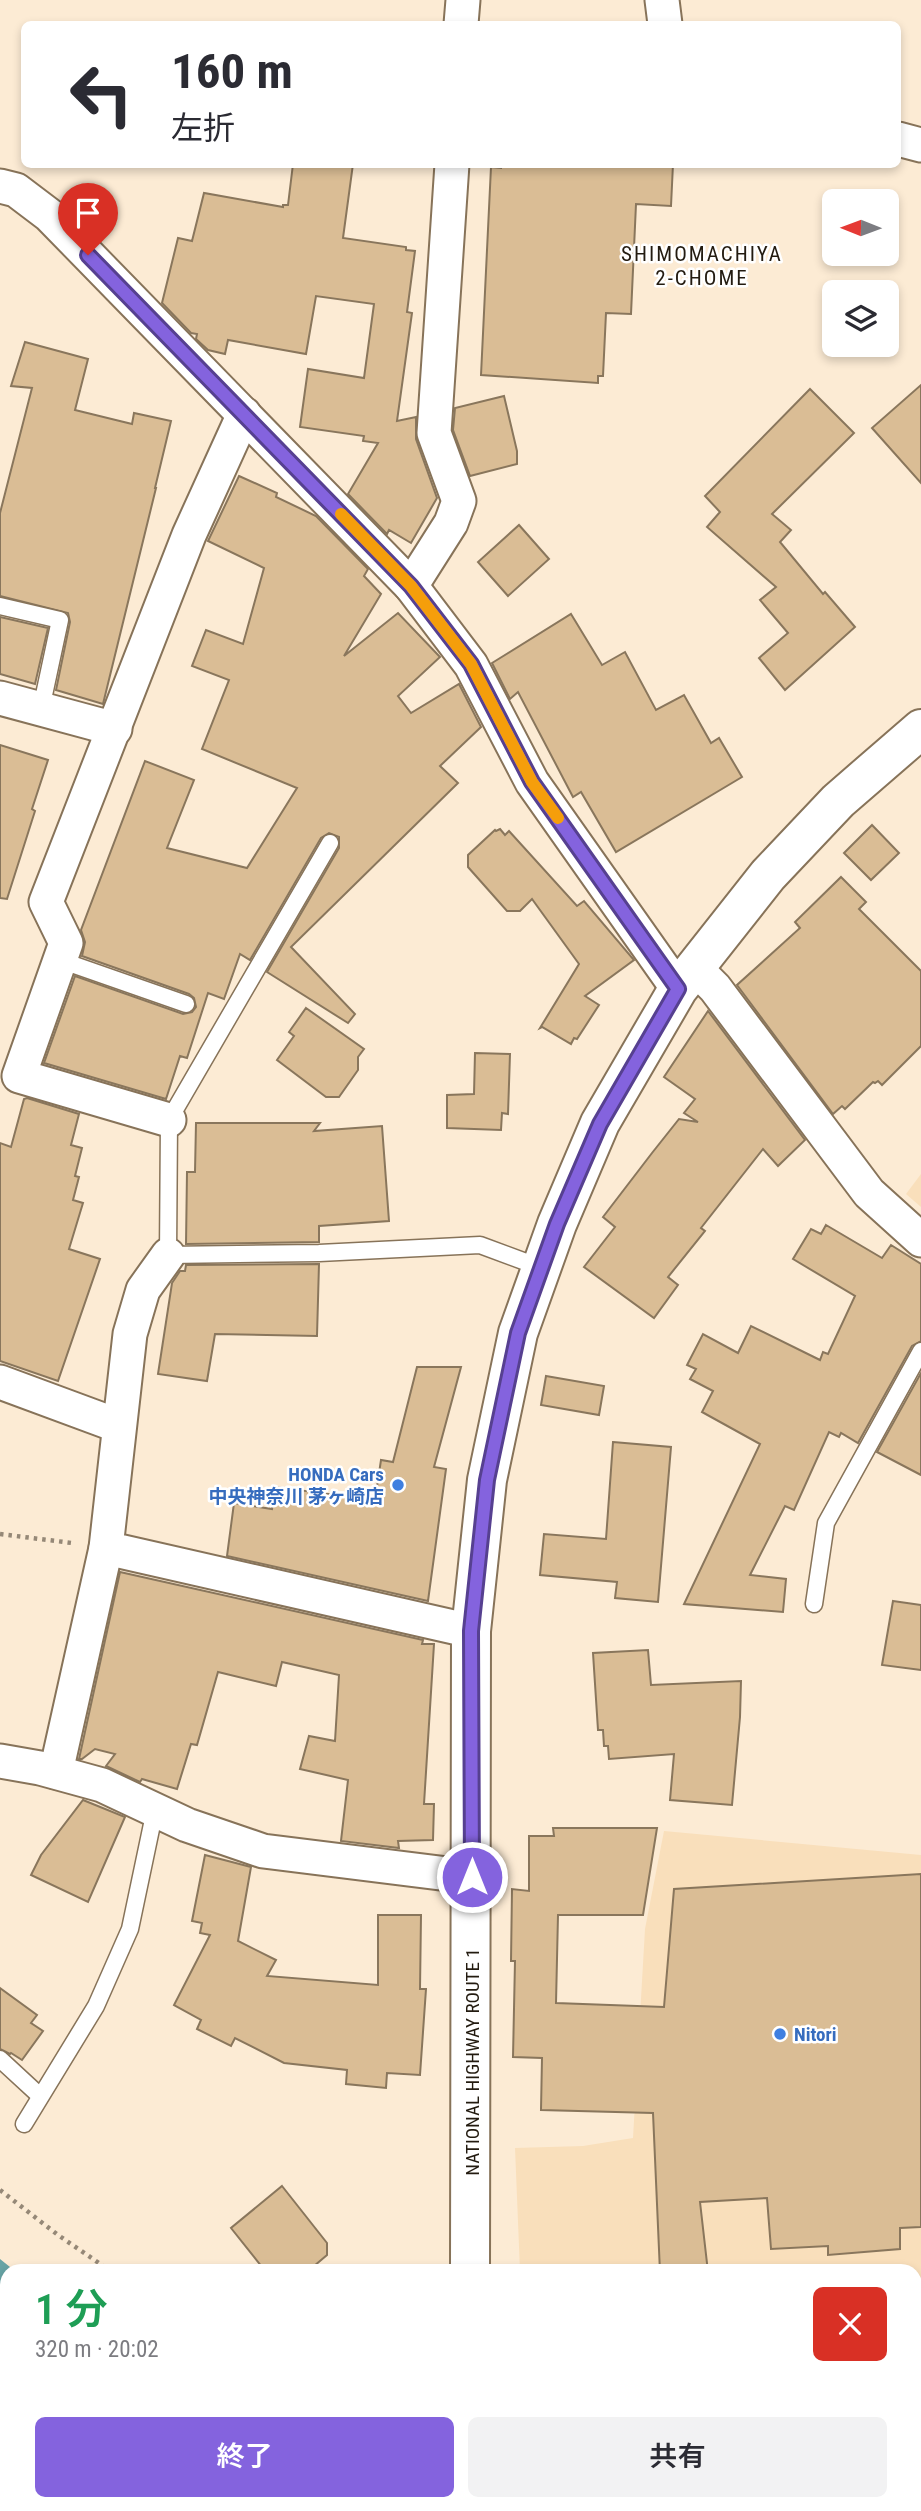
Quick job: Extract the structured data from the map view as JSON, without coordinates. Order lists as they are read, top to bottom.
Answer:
{
  "streets": {
    "highway": ["NATIONAL HIGHWAY ROUTE 1"]
  },
  "districts": ["SHIMOMACHIYA 2-CHOME"],
  "places": ["HONDA Cars 中央神奈川 茅ヶ崎店", "Nitori"],
  "north": "left",
  "page": {
    "turn": ["160 m", "左折"],
    "heading": ["1 分", "320 m · 20:02"],
    "buttons": ["終了", "共有"]
  }
}
